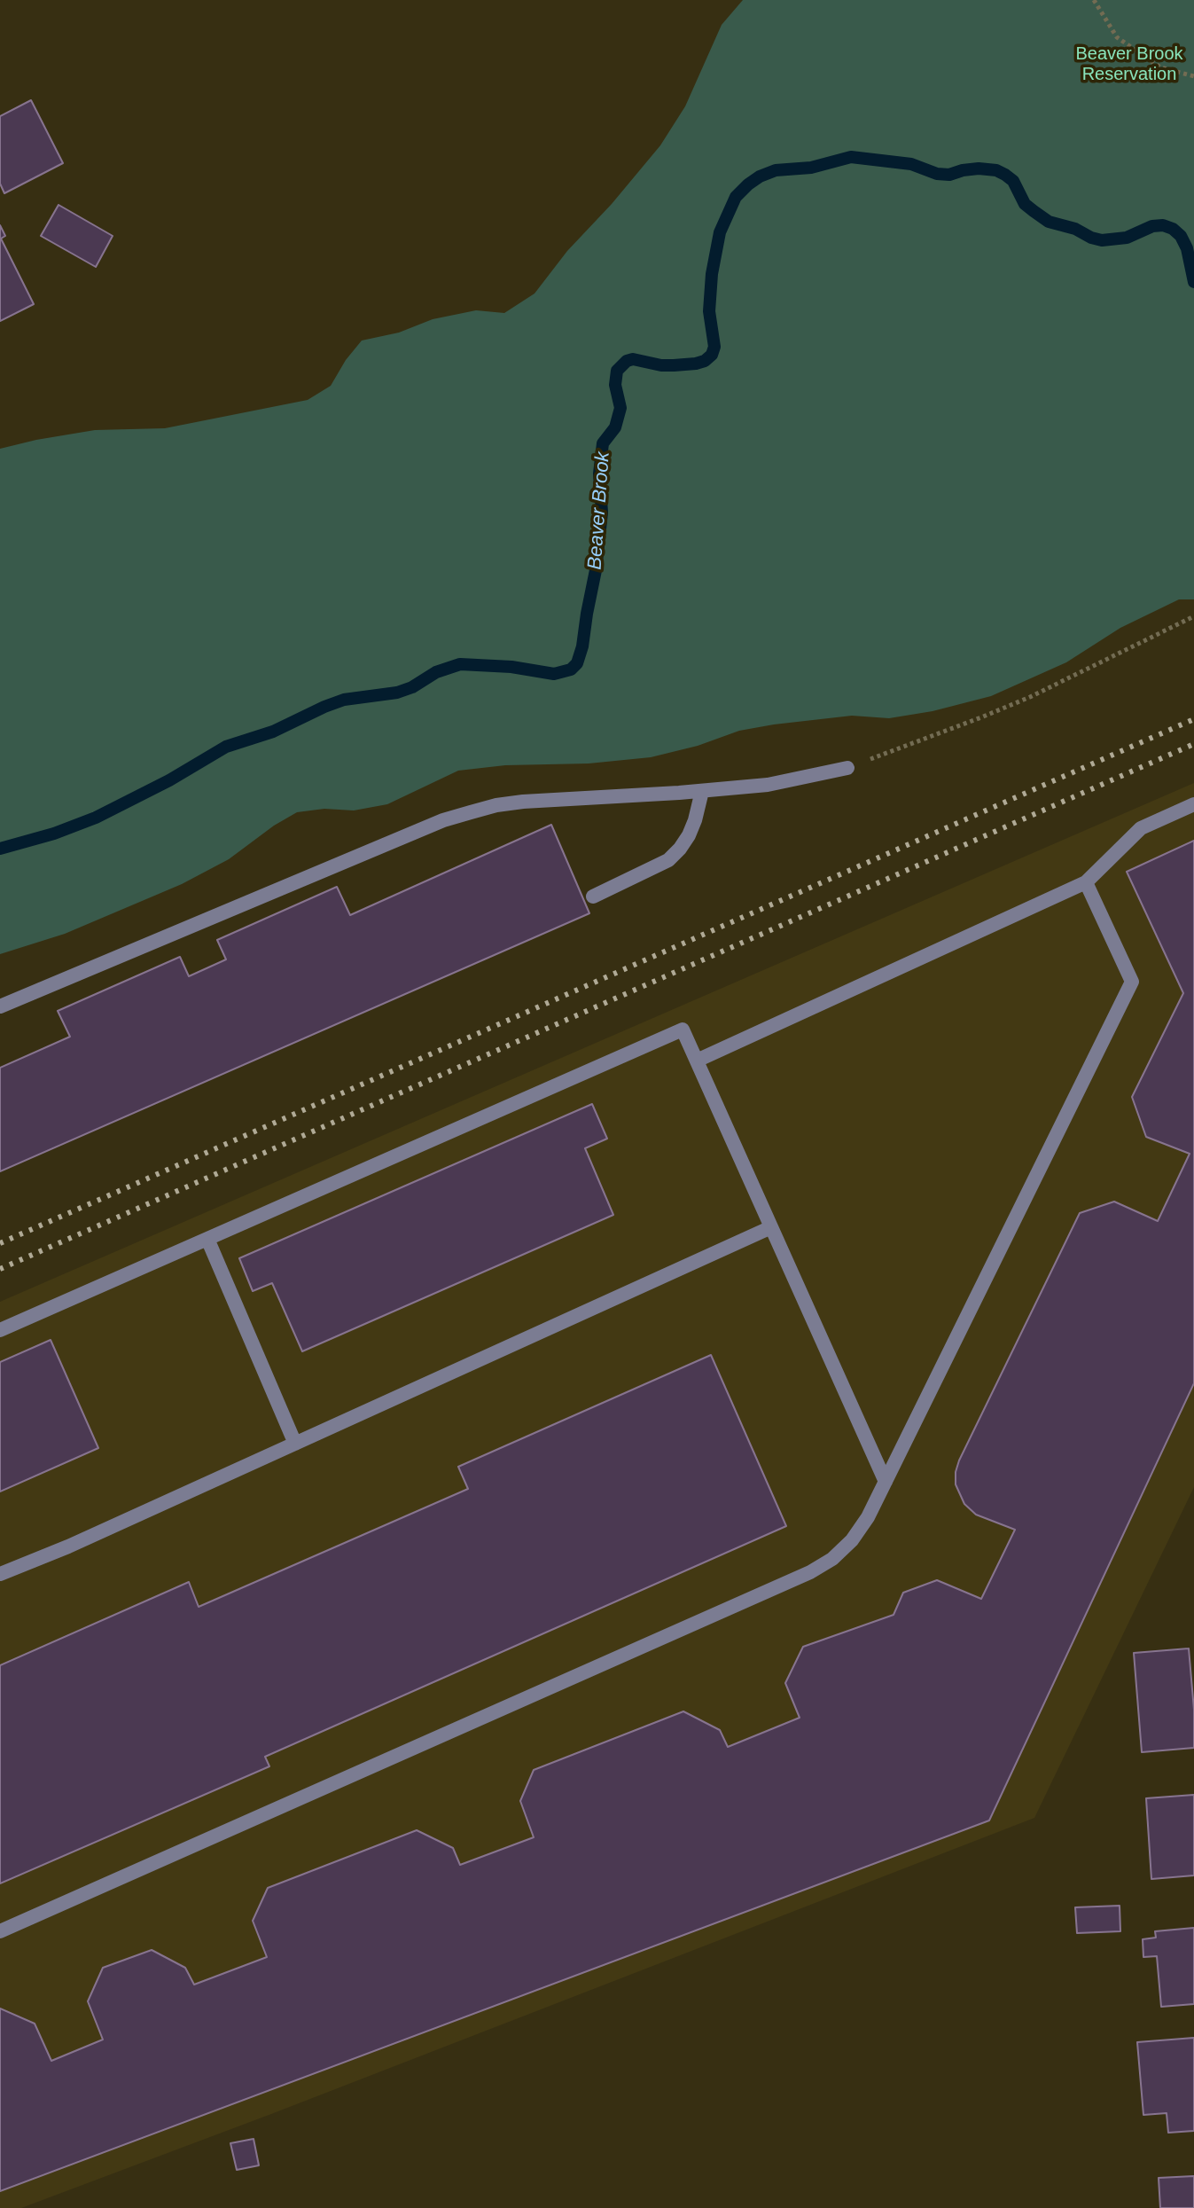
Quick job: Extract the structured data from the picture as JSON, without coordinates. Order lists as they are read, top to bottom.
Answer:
{
  "water": ["Beaver Brook"],
  "parks": ["Beaver Brook Reservation"]
}
